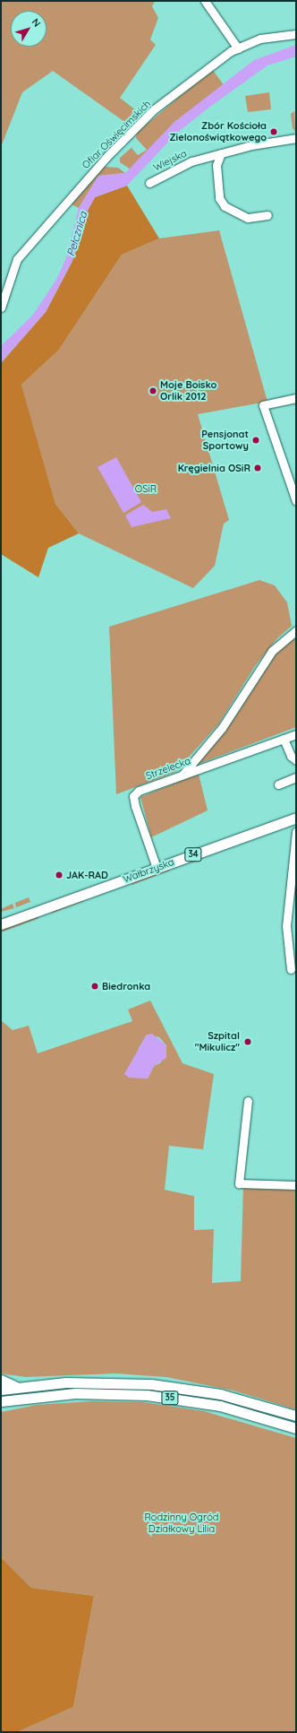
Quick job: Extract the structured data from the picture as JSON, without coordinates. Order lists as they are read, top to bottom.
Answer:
{
  "streets": {
    "main road": ["34", "Wałbrzyska", "35"],
    "street": ["Ofiar Oświęcimskich", "Wiejska", "Strzelecka"]
  },
  "crossings": [
    ["Strzelecka", "Wałbrzyska"]
  ],
  "water": ["Pełcznica"],
  "parks": ["OSiR", "Rodzinny Ogród Działkowy Lilia"],
  "places": [
    "Zbór Kościoła Zielonoświątkowego",
    "Moje Boisko Orlik 2012",
    "Pensjonat Sportowy",
    "Kręgielnia OSiR",
    "JAK-RAD",
    "Biedronka",
    "Szpital \"Mikulicz\""
  ],
  "north": "top right"
}
